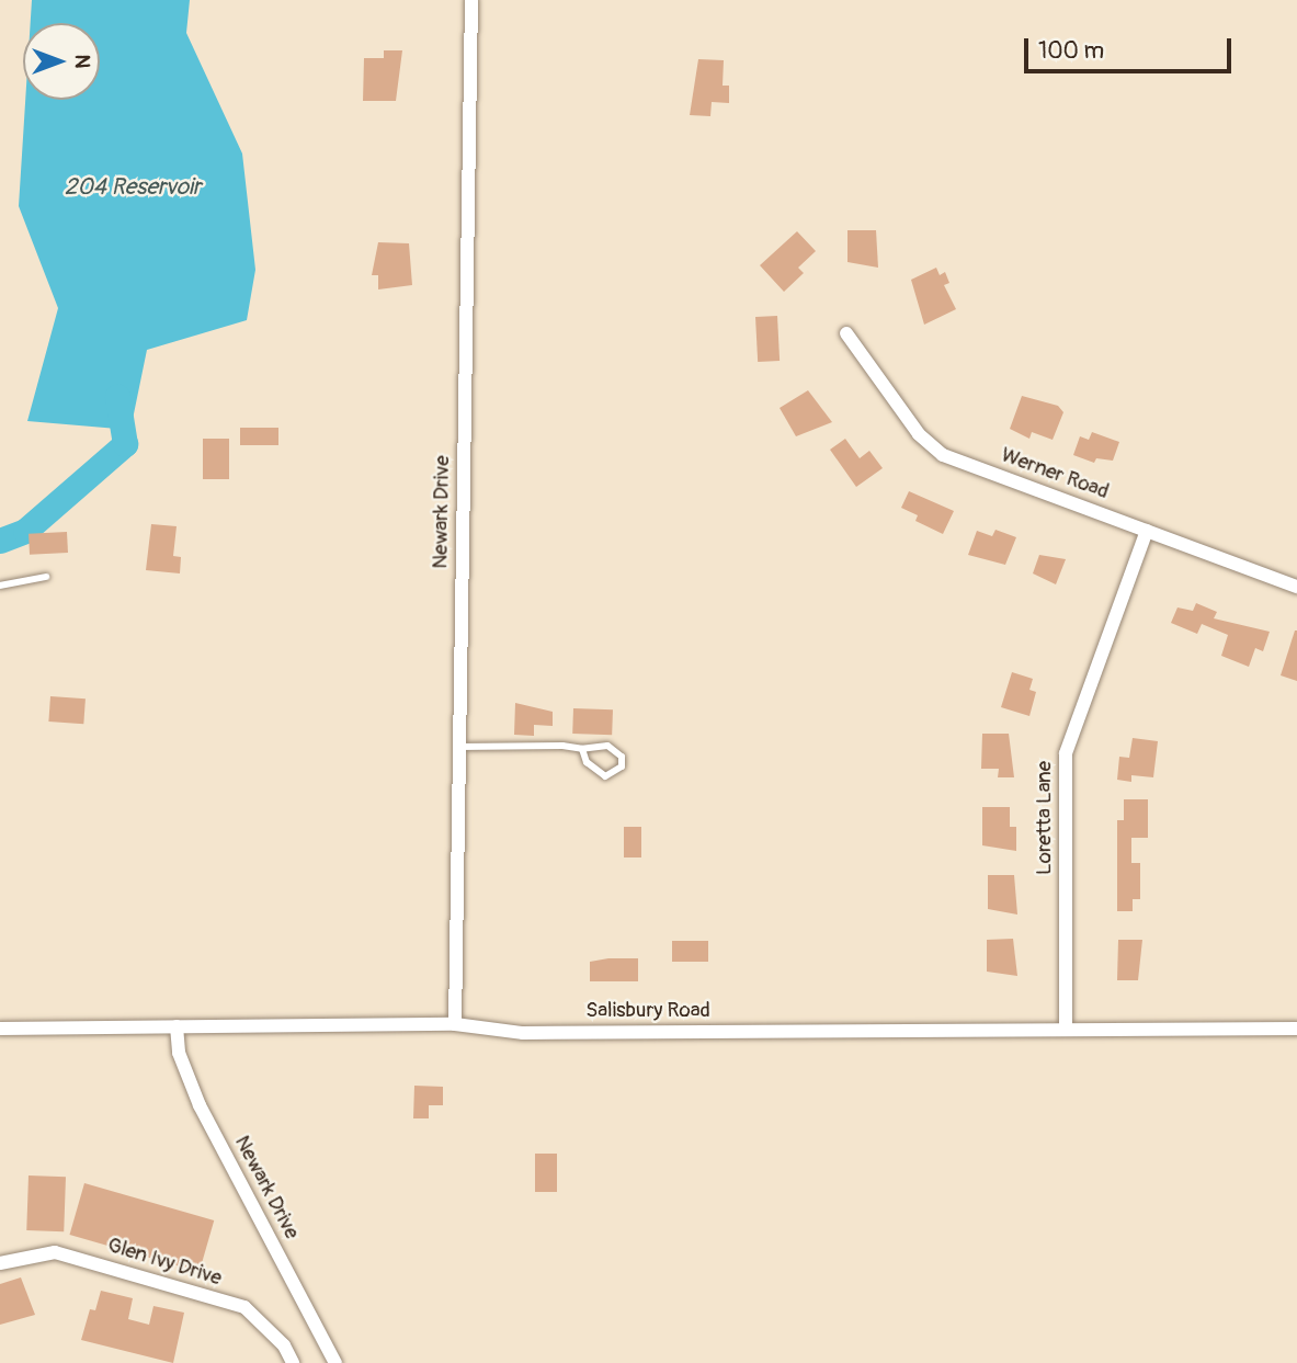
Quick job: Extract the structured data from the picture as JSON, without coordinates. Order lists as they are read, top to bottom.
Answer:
{
  "streets": {
    "street": [
      "Werner Road",
      "Newark Drive",
      "Loretta Lane",
      "Salisbury Road",
      "Glen Ivy Drive"
    ]
  },
  "crossings": [
    ["Werner Road", "Loretta Lane"],
    ["Newark Drive", "Salisbury Road"],
    ["Loretta Lane", "Salisbury Road"]
  ],
  "water": ["204 Reservoir"],
  "scale_bar": "100 m",
  "north": "right"
}
